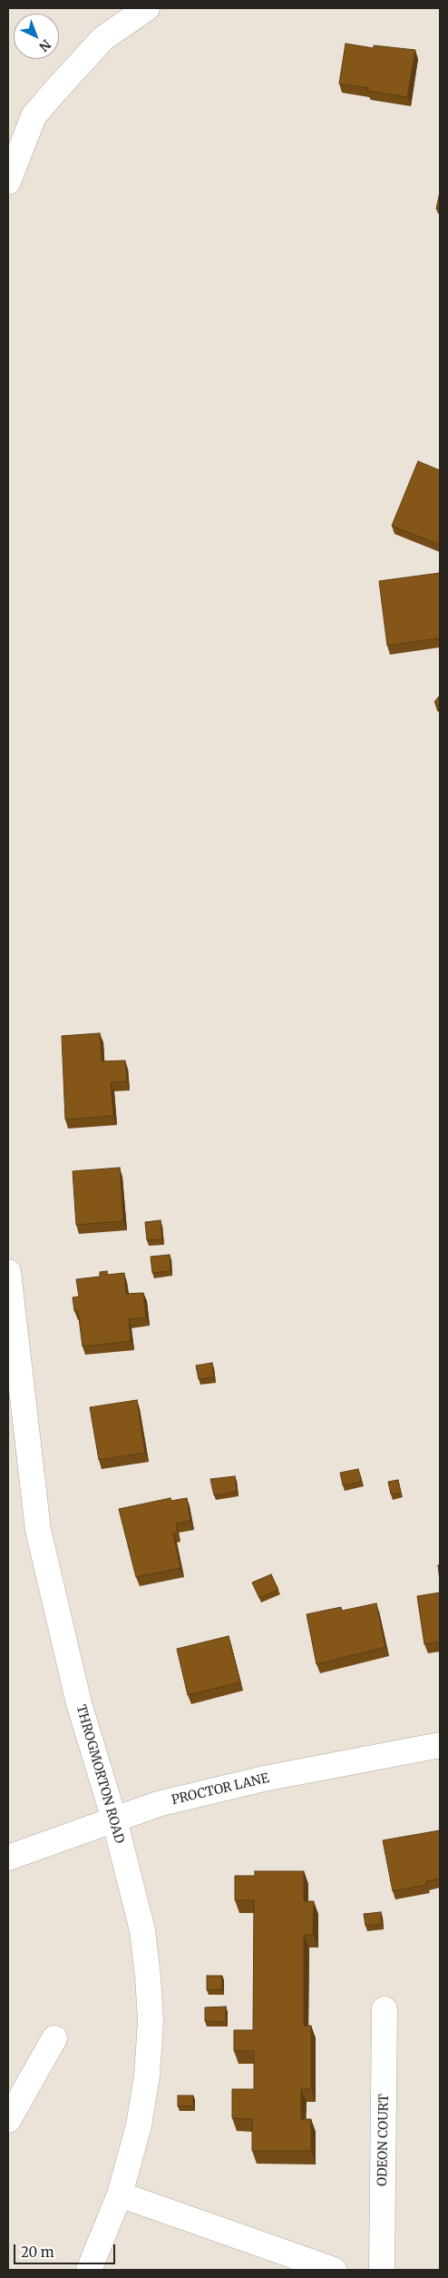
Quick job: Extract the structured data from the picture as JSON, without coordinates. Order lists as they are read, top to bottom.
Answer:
{
  "streets": {
    "street": ["THROGMORTON ROAD", "PROCTOR LANE", "ODEON COURT"]
  },
  "crossings": [
    ["THROGMORTON ROAD", "PROCTOR LANE"]
  ],
  "scale_bar": "20 m",
  "north": "bottom right"
}
